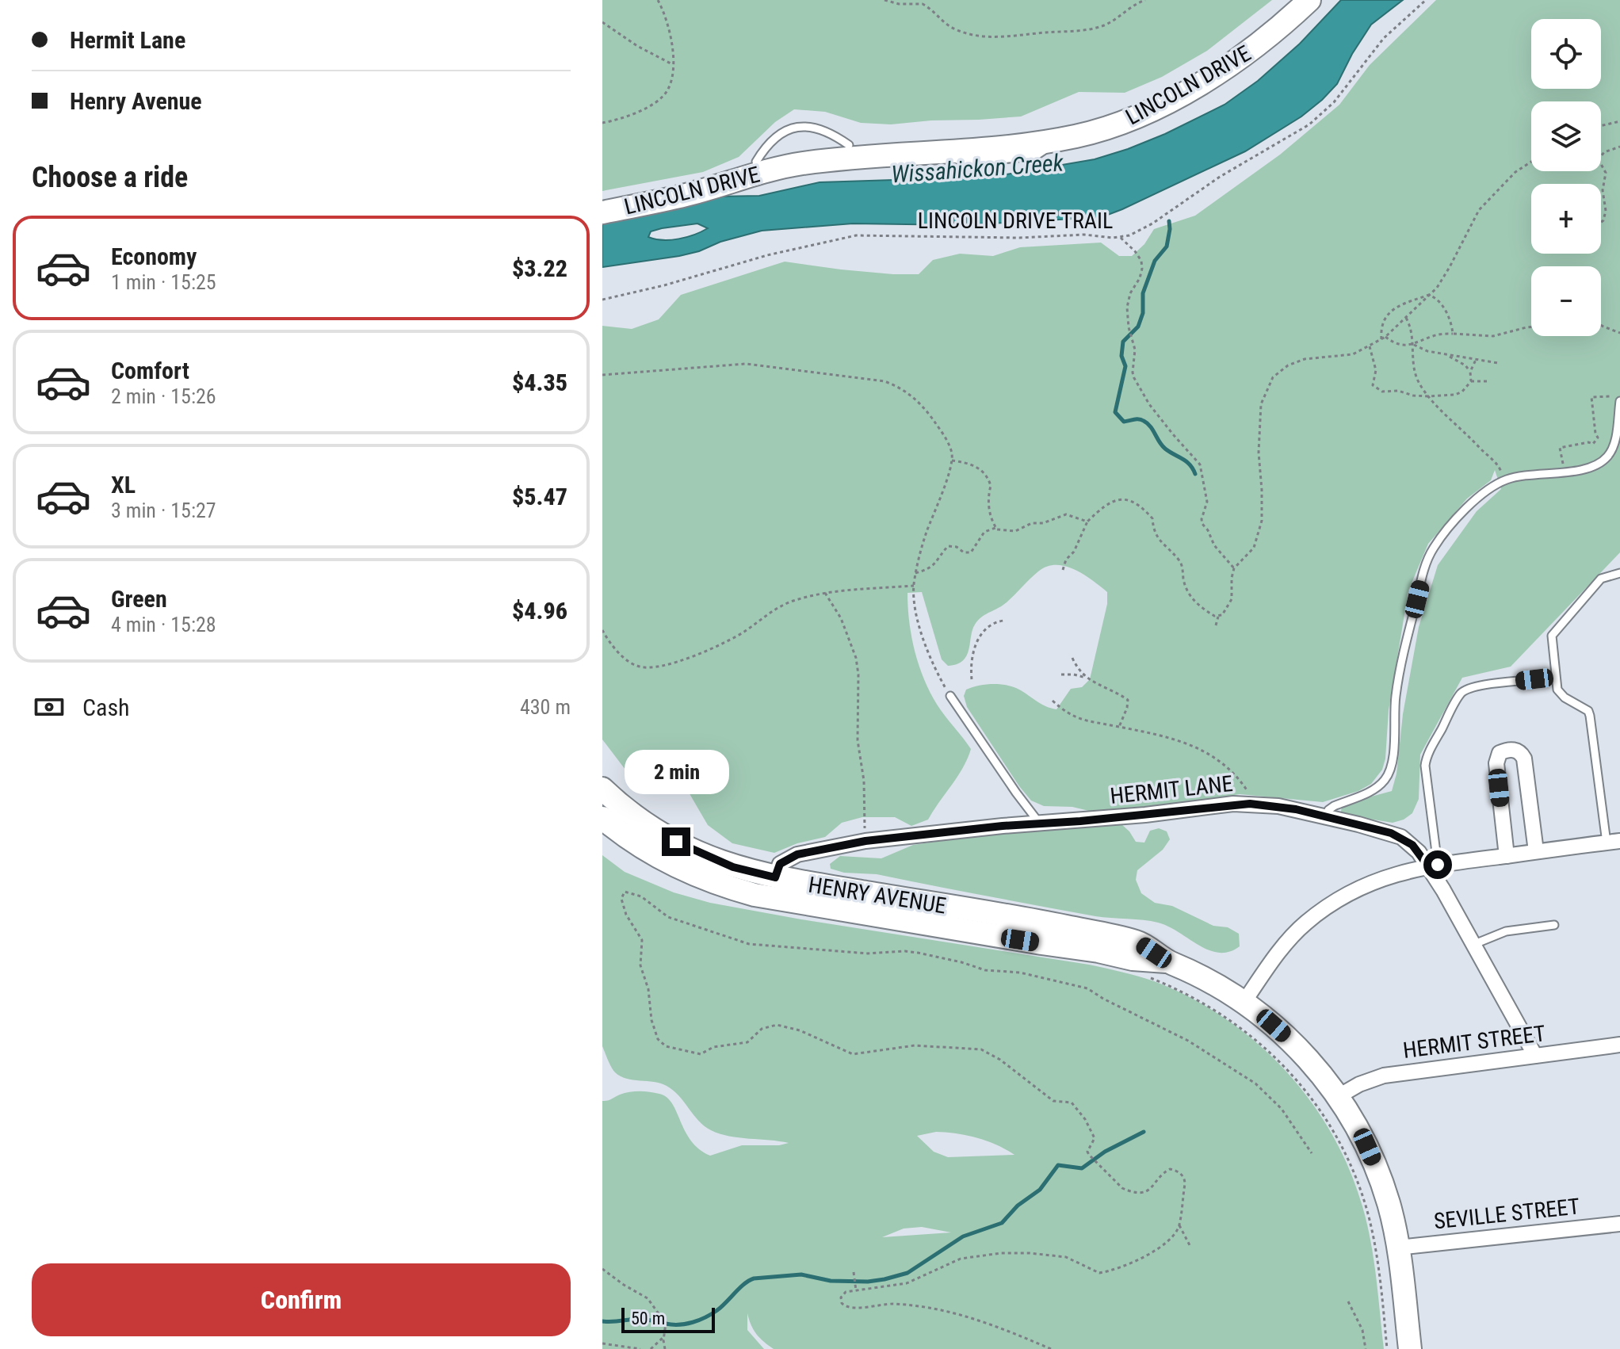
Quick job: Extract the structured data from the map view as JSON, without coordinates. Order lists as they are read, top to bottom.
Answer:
{
  "streets": {
    "main road": ["LINCOLN DRIVE", "HENRY AVENUE"],
    "street": ["HERMIT LANE", "HERMIT STREET", "SEVILLE STREET"],
    "path": ["LINCOLN DRIVE TRAIL"]
  },
  "crossings": [
    ["HERMIT LANE", "HENRY AVENUE"],
    ["HERMIT LANE", "HERMIT STREET"],
    ["HENRY AVENUE", "HERMIT STREET"],
    ["HENRY AVENUE", "SEVILLE STREET"]
  ],
  "water": ["Wissahickon Creek"],
  "scale_bar": "50 m",
  "page": {
    "banner": ["Hermit Lane", "Henry Avenue"],
    "map_buttons": ["+", "−"],
    "heading": "Choose a ride",
    "list": [
      {
        "name": "Economy",
        "note": "1 min · 15:25",
        "value": "$3.22"
      },
      {
        "name": "Comfort",
        "note": "2 min · 15:26",
        "value": "$4.35"
      },
      {
        "name": "XL",
        "note": "3 min · 15:27",
        "value": "$5.47"
      },
      {
        "name": "Green",
        "note": "4 min · 15:28",
        "value": "$4.96"
      }
    ],
    "pay": ["Cash", "430 m"],
    "bubble": "2 min",
    "buttons": "Confirm",
    "scale": "50 m"
  }
}
